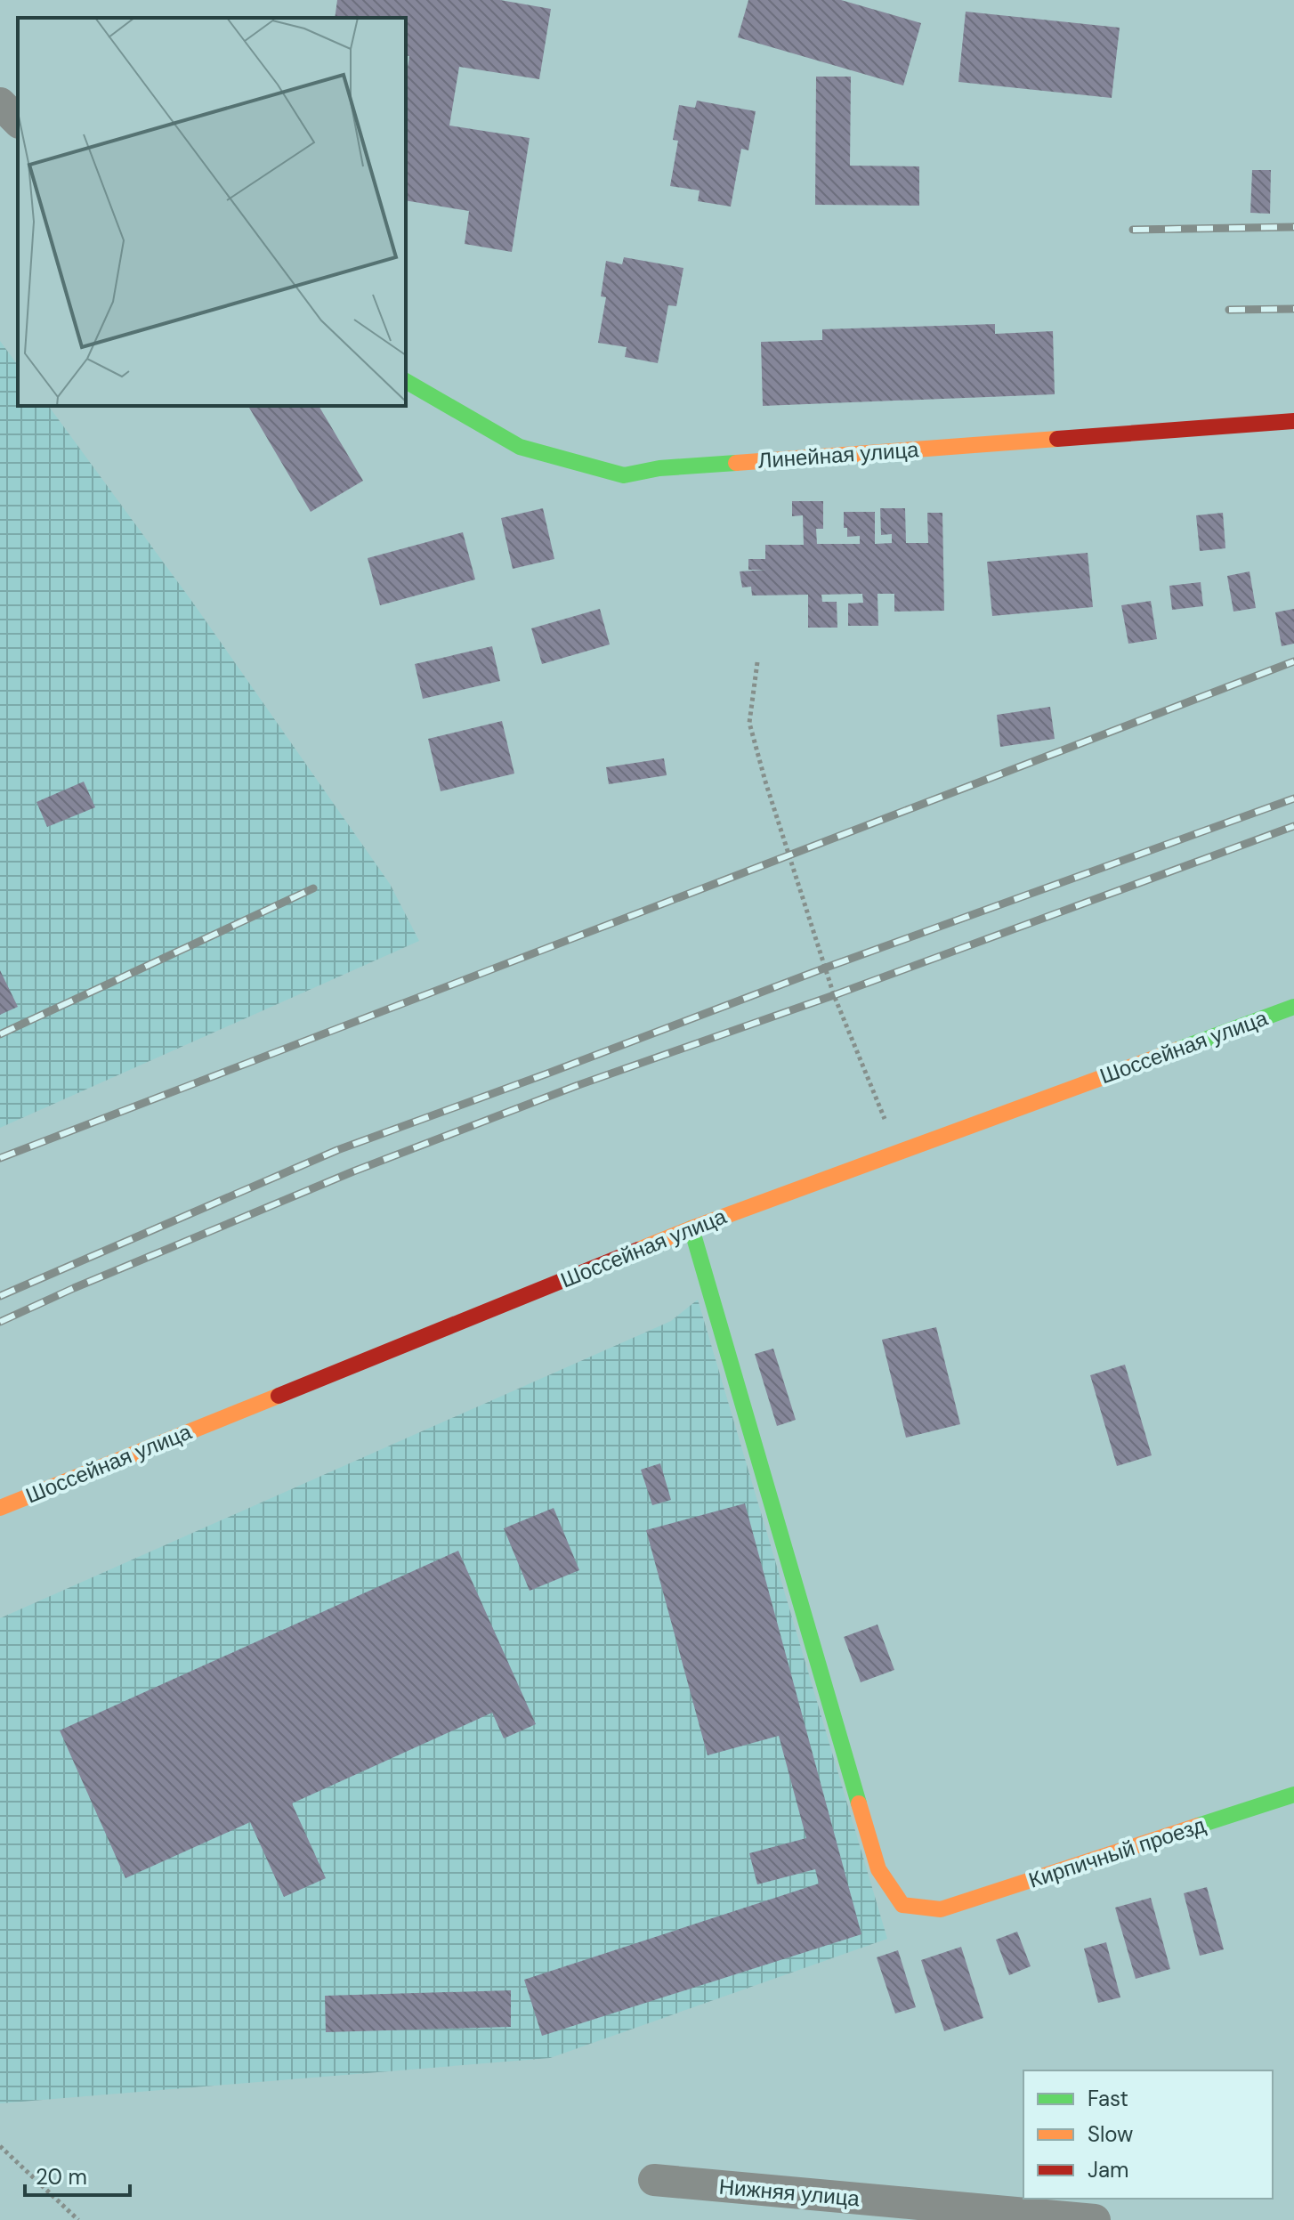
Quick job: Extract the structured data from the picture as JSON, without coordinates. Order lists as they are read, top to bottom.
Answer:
{
  "streets": {
    "street": [
      "Линейная улица",
      "Шоссейная улица",
      "Кирпичный проезд",
      "Нижняя улица"
    ]
  },
  "crossings": [
    ["Шоссейная улица", "Кирпичный проезд"]
  ],
  "legend": ["Fast", "Slow", "Jam"],
  "scale_bar": "20 m"
}
